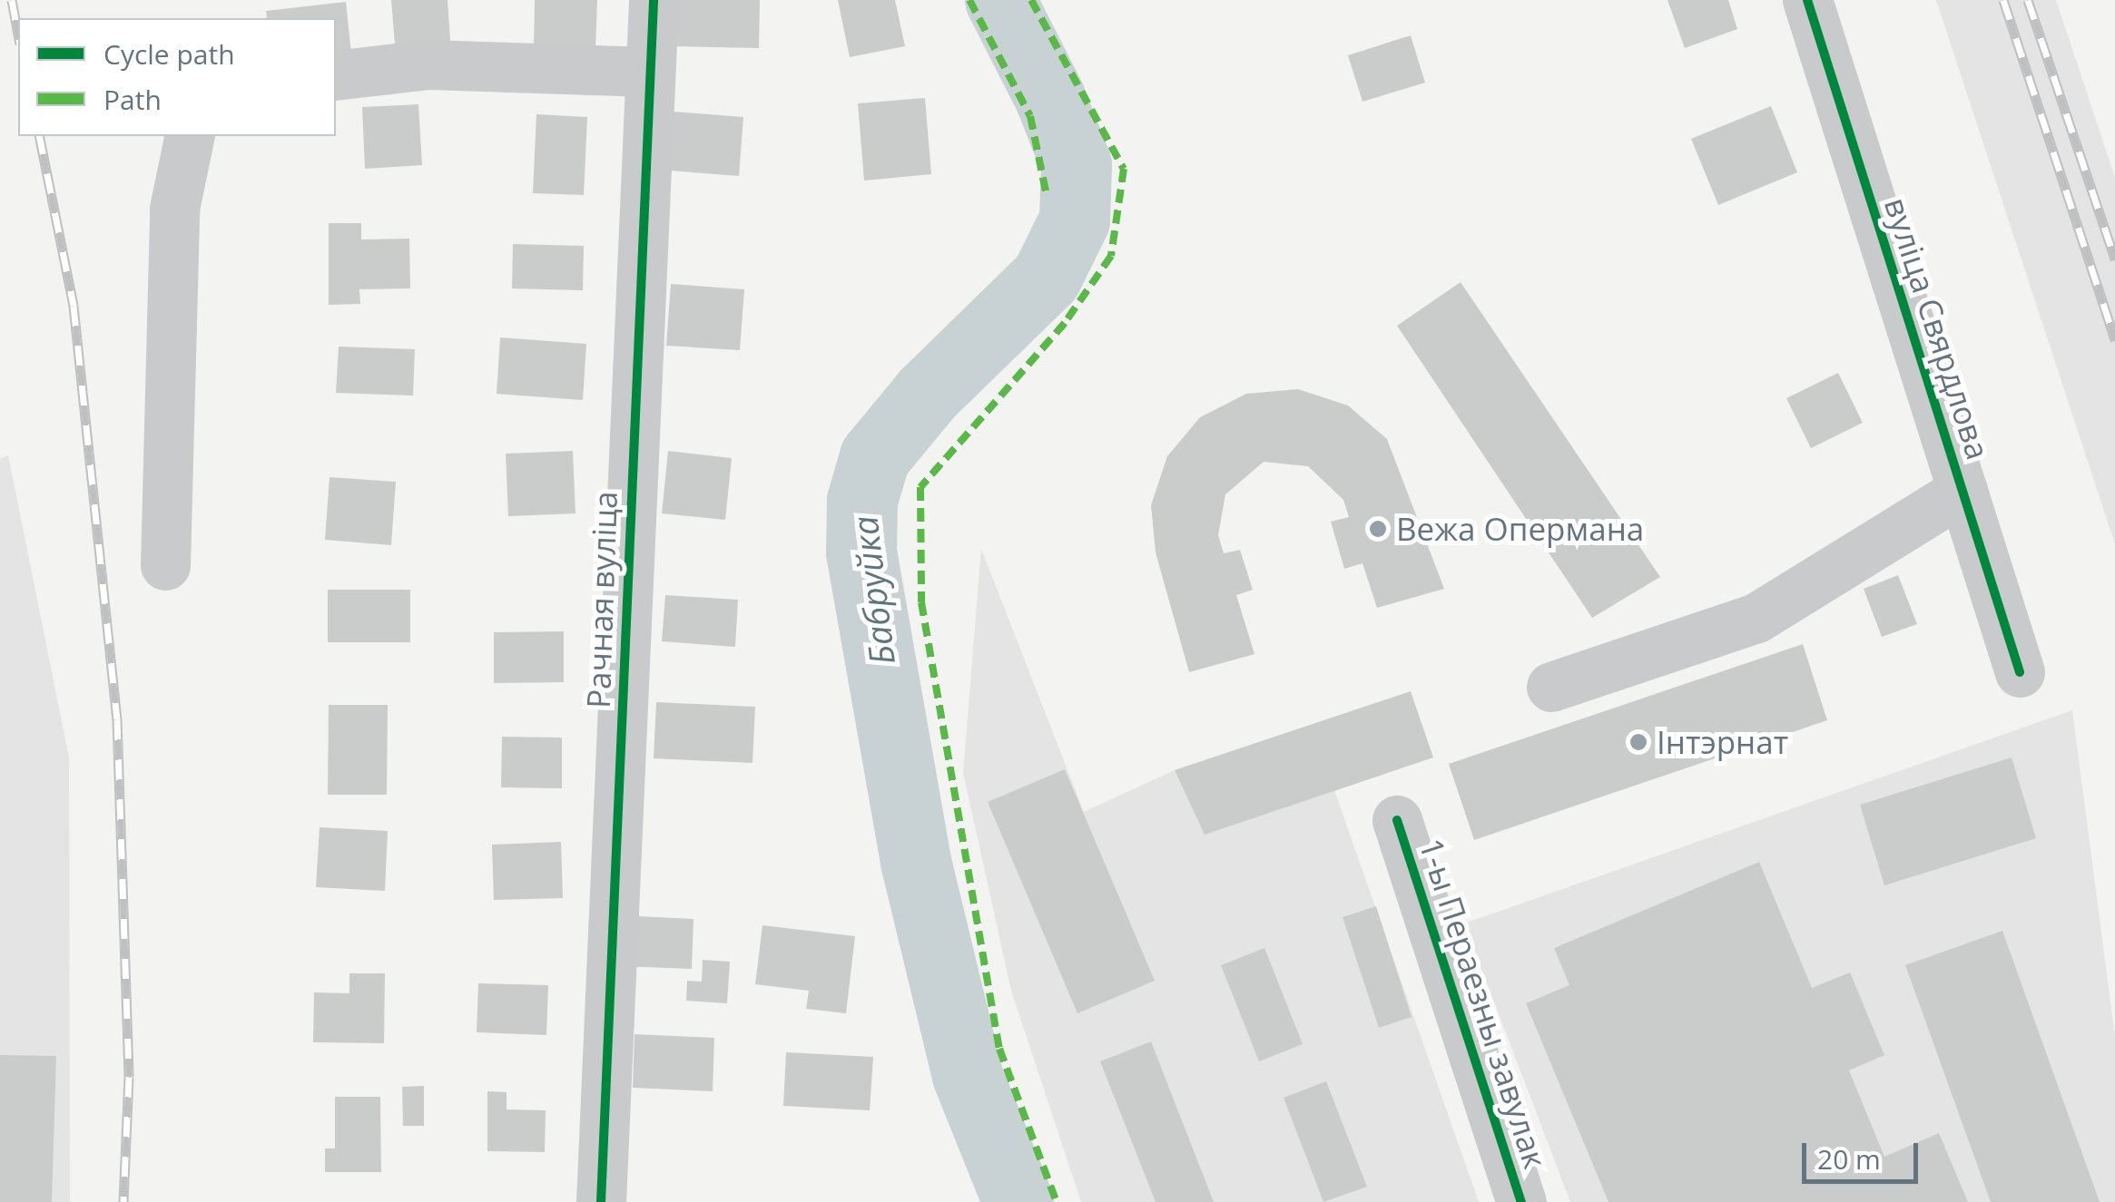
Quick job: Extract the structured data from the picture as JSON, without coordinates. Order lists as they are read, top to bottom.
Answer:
{
  "streets": {
    "street": ["вуліца Свярдлова", "Рачная вуліца", "1-ы Пераезны завулак"]
  },
  "water": ["Бабруйка"],
  "places": ["Вежа Опермана", "Інтэрнат"],
  "legend": ["Cycle path", "Path"],
  "scale_bar": "20 m"
}
